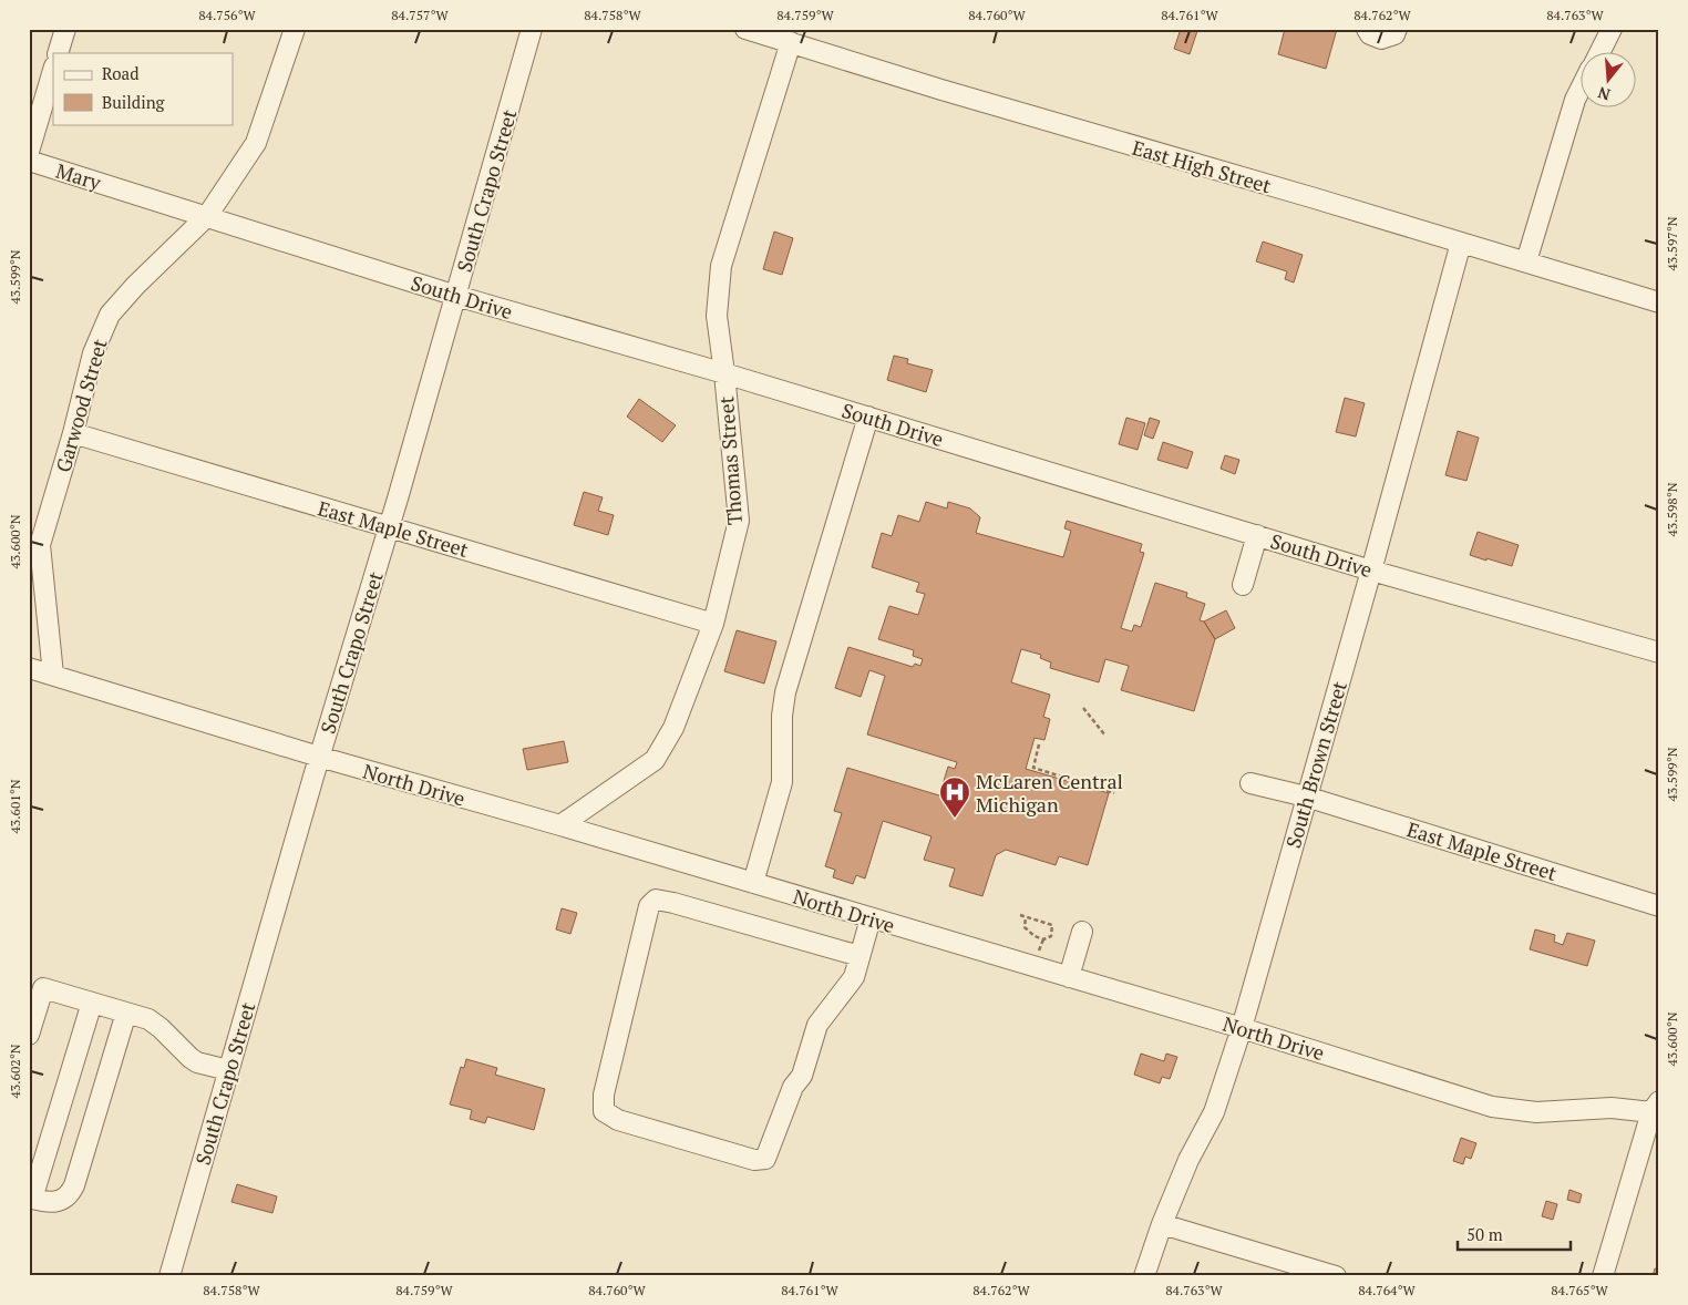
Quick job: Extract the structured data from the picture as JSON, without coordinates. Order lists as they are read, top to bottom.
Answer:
{
  "streets": {
    "street": [
      "East High Street",
      "Mary",
      "South Crapo Street",
      "South Drive",
      "Garwood Street",
      "Thomas Street",
      "East Maple Street",
      "South Brown Street",
      "North Drive"
    ]
  },
  "crossings": [
    ["East High Street", "Thomas Street"],
    ["East High Street", "South Brown Street"],
    ["Mary", "South Drive"],
    ["South Crapo Street", "South Drive"],
    ["South Crapo Street", "East Maple Street"],
    ["South Crapo Street", "North Drive"],
    ["South Drive", "Garwood Street"],
    ["South Drive", "Thomas Street"],
    ["South Drive", "South Brown Street"],
    ["Garwood Street", "East Maple Street"],
    ["Garwood Street", "North Drive"],
    ["Thomas Street", "East Maple Street"],
    ["Thomas Street", "North Drive"],
    ["East Maple Street", "South Brown Street"],
    ["South Brown Street", "North Drive"]
  ],
  "places": {
    "hospital": ["McLaren Central Michigan"]
  },
  "legend": ["Road", "Building"],
  "scale_bar": "50 m",
  "north": "bottom",
  "coordinates": [
    "84.756°W",
    "84.757°W",
    "84.758°W",
    "84.759°W",
    "84.760°W",
    "84.761°W",
    "84.762°W",
    "84.763°W",
    "43.597°N",
    "43.599°N",
    "43.598°N",
    "43.600°N",
    "43.601°N",
    "43.602°N",
    "84.764°W",
    "84.765°W"
  ]
}
